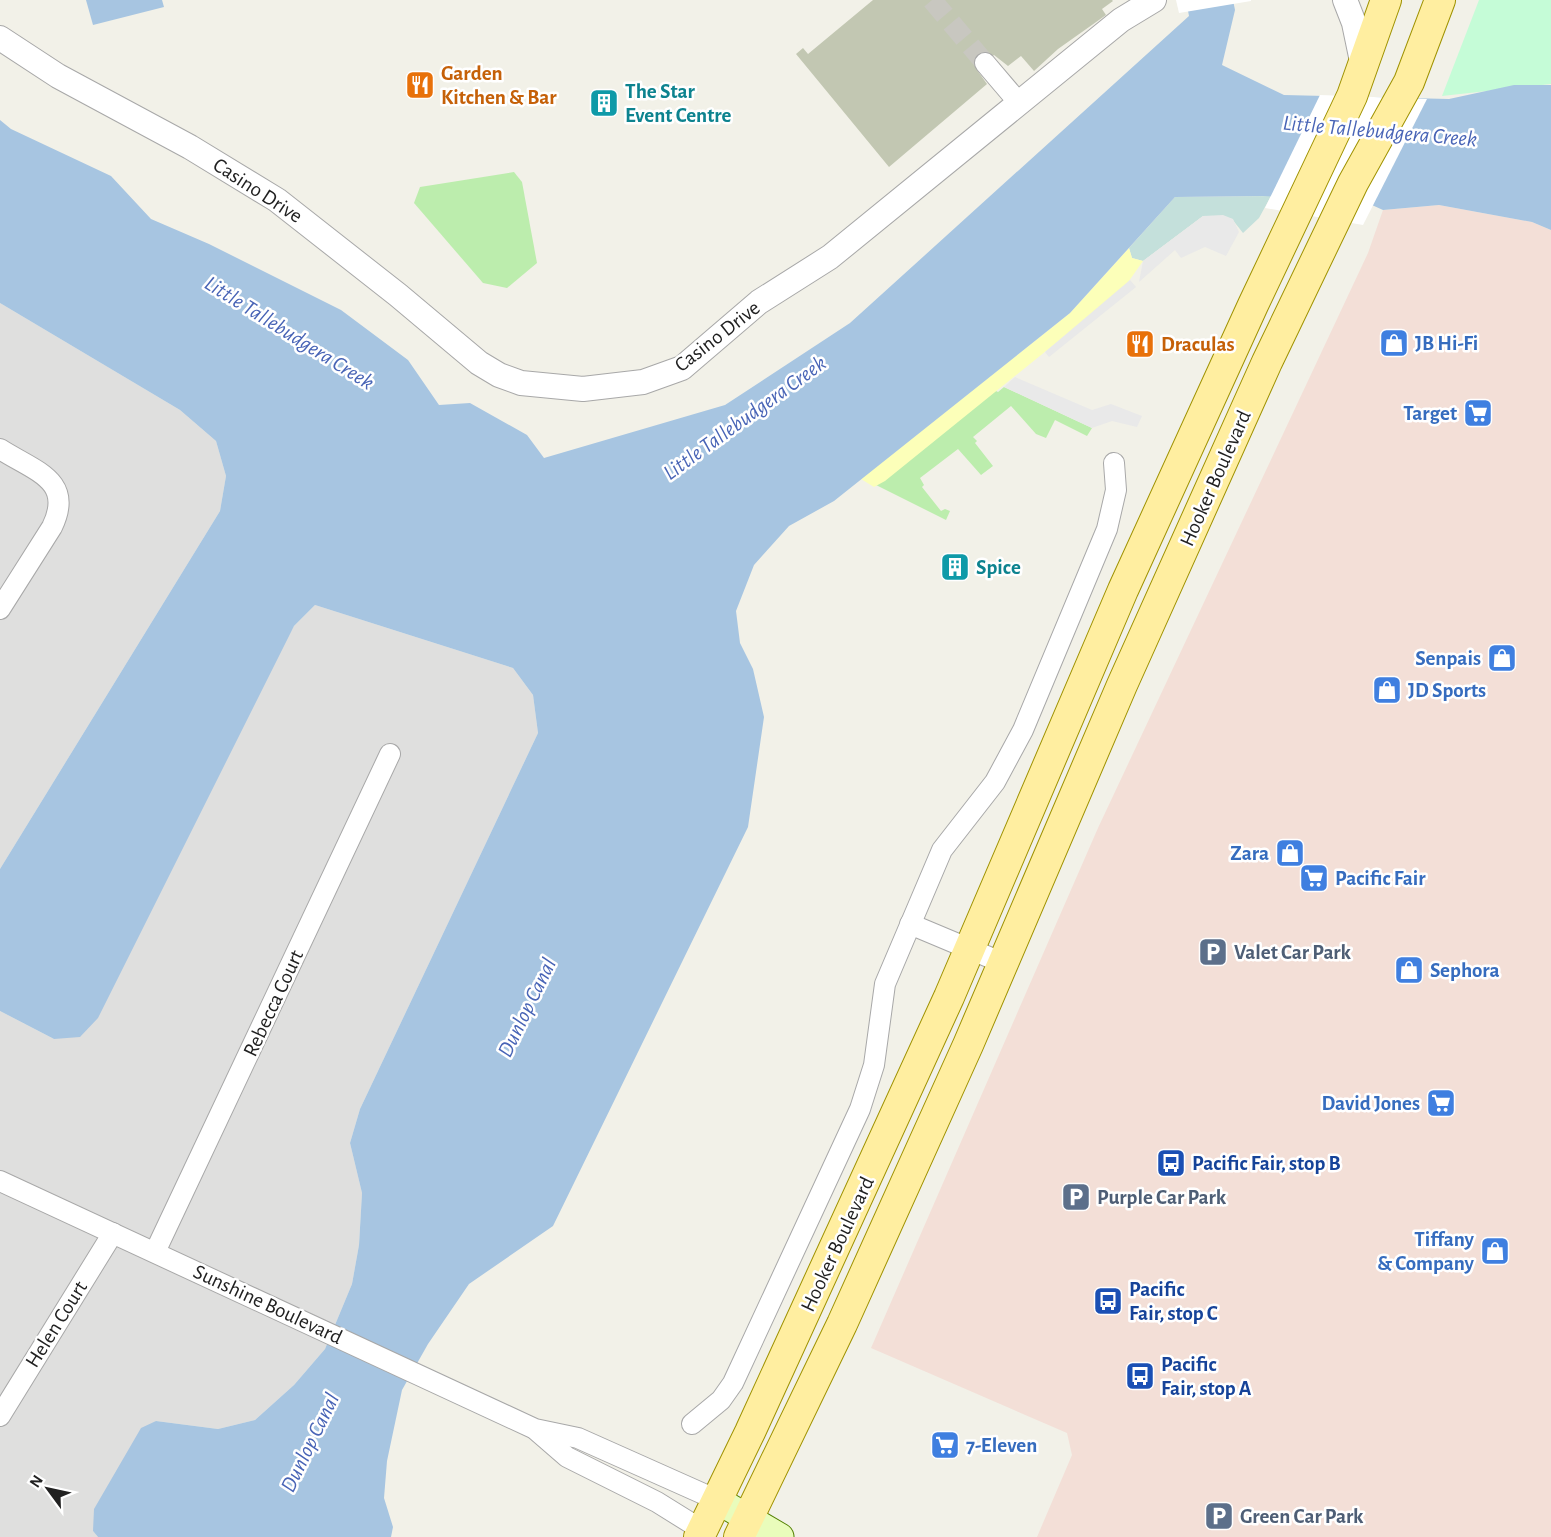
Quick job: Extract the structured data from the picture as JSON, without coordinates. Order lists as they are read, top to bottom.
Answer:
{
  "streets": {
    "main road": ["Hooker Boulevard", "Sunshine Boulevard"],
    "street": ["Casino Drive", "Rebecca Court", "Helen Court"]
  },
  "crossings": [
    ["Hooker Boulevard", "Sunshine Boulevard"],
    ["Rebecca Court", "Sunshine Boulevard"],
    ["Sunshine Boulevard", "Helen Court"]
  ],
  "water": ["Little Tallebudgera Creek", "Dunlop Canal"],
  "places": {
    "restaurant": ["Garden Kitchen & Bar", "Draculas"],
    "building": ["The Star Event Centre", "Spice"],
    "shop": [
      "JB Hi-Fi",
      "Senpais",
      "JD Sports",
      "Zara",
      "Sephora",
      "Tiffany & Company"
    ],
    "supermarket": [
      "Target",
      "Pacific Fair",
      "David Jones",
      "7-Eleven"
    ],
    "parking": ["Valet Car Park", "Purple Car Park", "Green Car Park"],
    "bus stop": ["Pacific Fair, stop B", "Pacific Fair, stop C", "Pacific Fair, stop A"]
  },
  "north": "top left"
}
